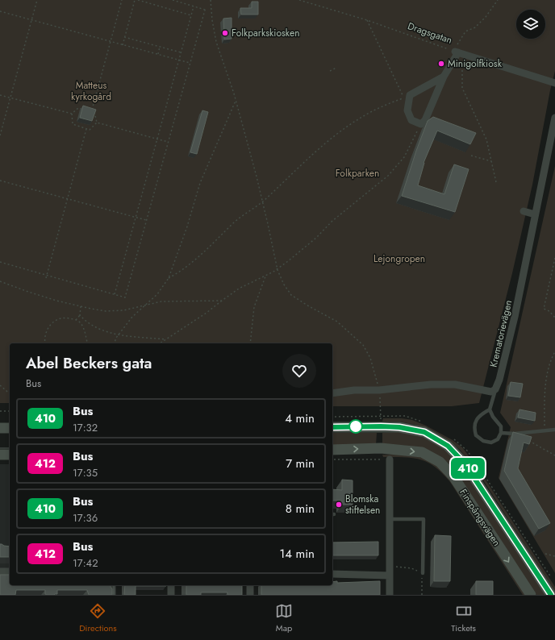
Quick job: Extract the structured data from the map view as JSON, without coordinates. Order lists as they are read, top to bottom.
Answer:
{
  "streets": {
    "main road": ["Finspångsvägen"],
    "street": ["Krematorievägen"],
    "path": ["Dragsgatan"]
  },
  "parks": ["Matteus kyrkogård", "Folkparken", "Lejongropen"],
  "places": ["Folkparkskiosken", "Minigolfkiosk", "Blomska stiftelsen"],
  "lines": ["bus line 410"],
  "page": {
    "on_map": "410",
    "heading": ["Abel Beckers gata", "Bus"],
    "list": [
      {
        "mark": "410",
        "name": "Bus",
        "note": "17:32",
        "value": "4 min"
      },
      {
        "mark": "412",
        "name": "Bus",
        "note": "17:35",
        "value": "7 min"
      },
      {
        "mark": "410",
        "name": "Bus",
        "note": "17:36",
        "value": "8 min"
      },
      {
        "mark": "412",
        "name": "Bus",
        "note": "17:42",
        "value": "14 min"
      }
    ],
    "tabs": ["Directions", "Map", "Tickets"]
  }
}
